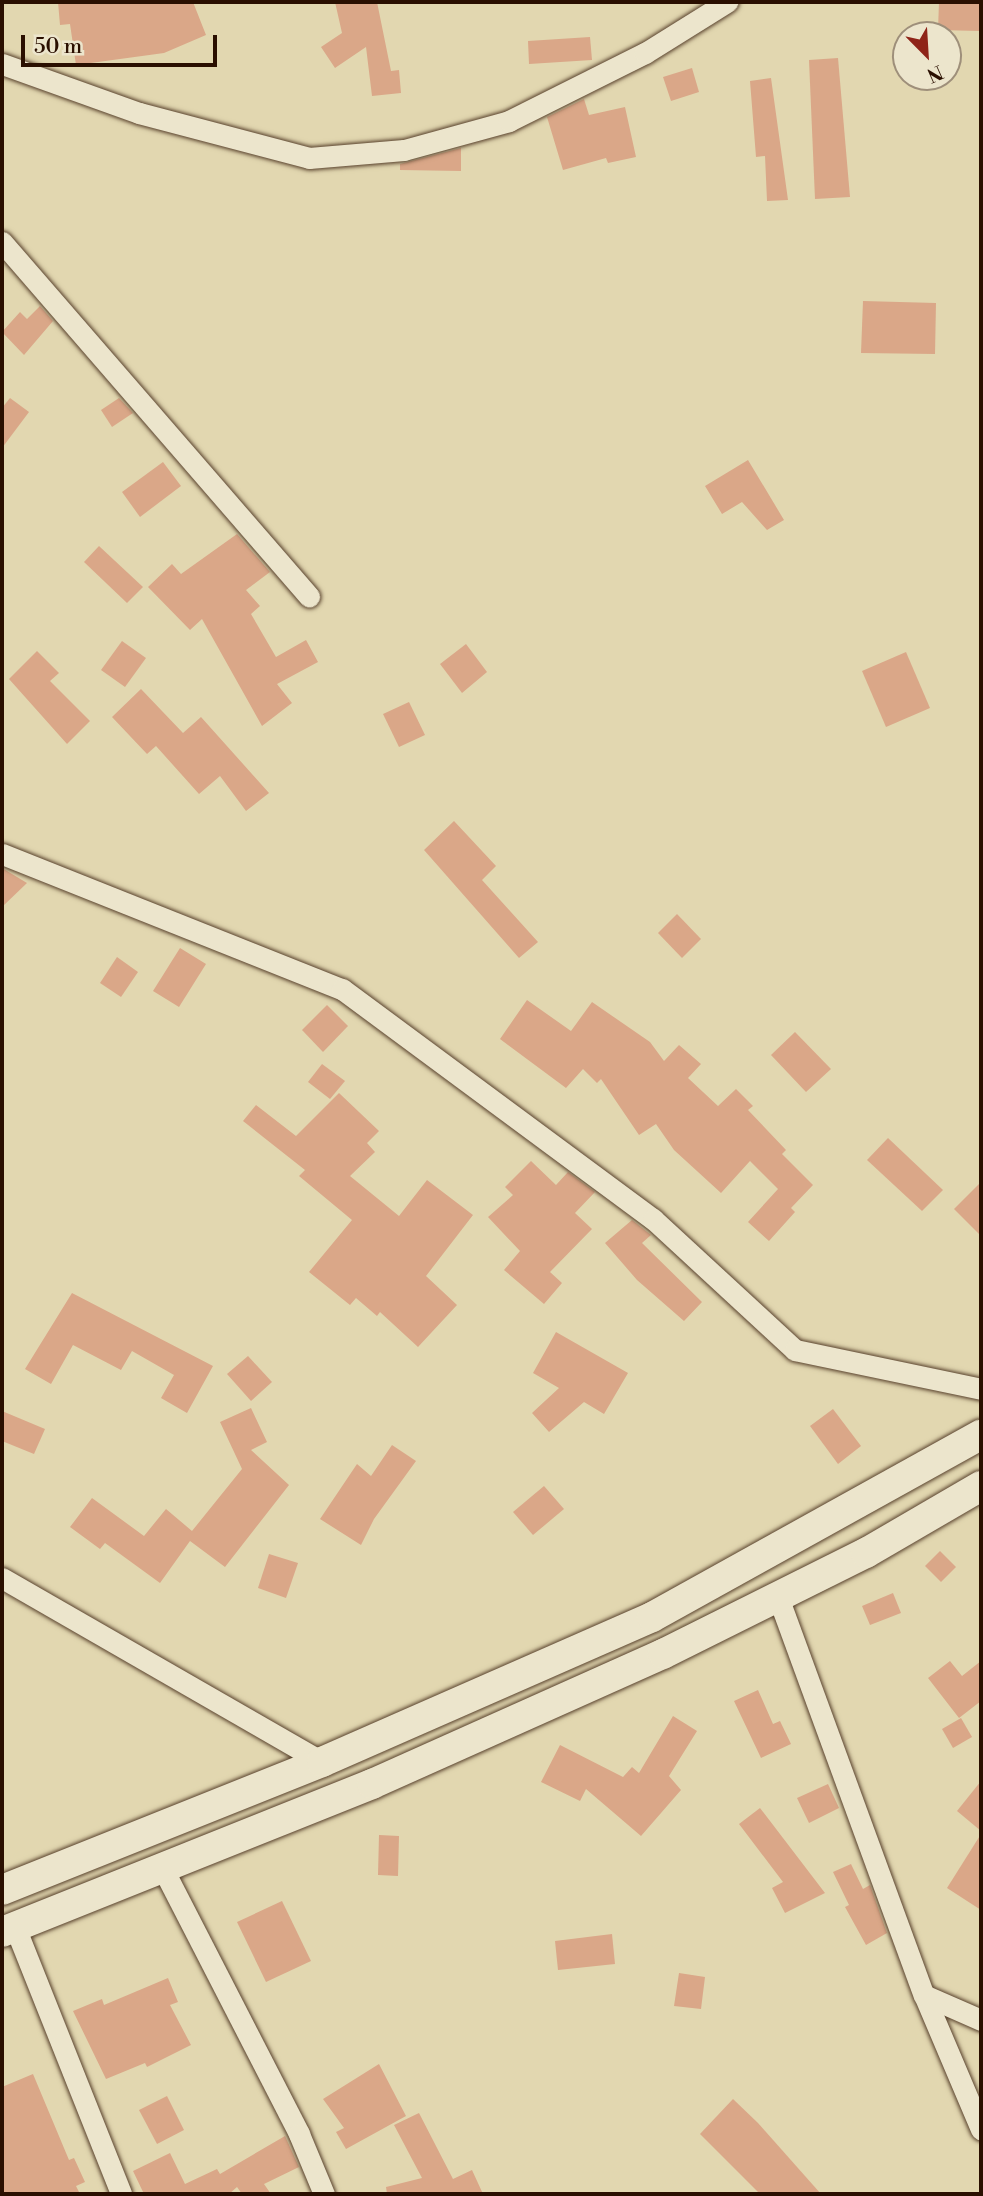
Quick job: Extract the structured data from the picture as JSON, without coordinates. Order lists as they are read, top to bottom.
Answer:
{
  "scale_bar": "50 m",
  "north": "bottom right"
}
